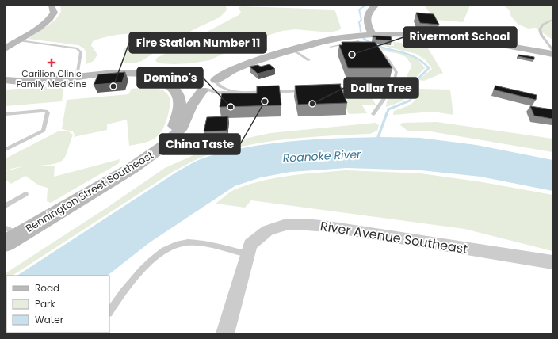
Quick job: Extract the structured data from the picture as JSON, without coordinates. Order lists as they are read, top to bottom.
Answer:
{
  "streets": {
    "main road": ["Bennington Street Southeast"],
    "street": ["River Avenue Southeast"]
  },
  "water": ["Roanoke River"],
  "places": {
    "other": [
      "Rivermont School",
      "Fire Station Number 11",
      "China Taste",
      "Dollar Tree",
      "Domino's"
    ],
    "health": ["Carilion Clinic Family Medicine"]
  },
  "legend": ["Road", "Park", "Water"]
}
